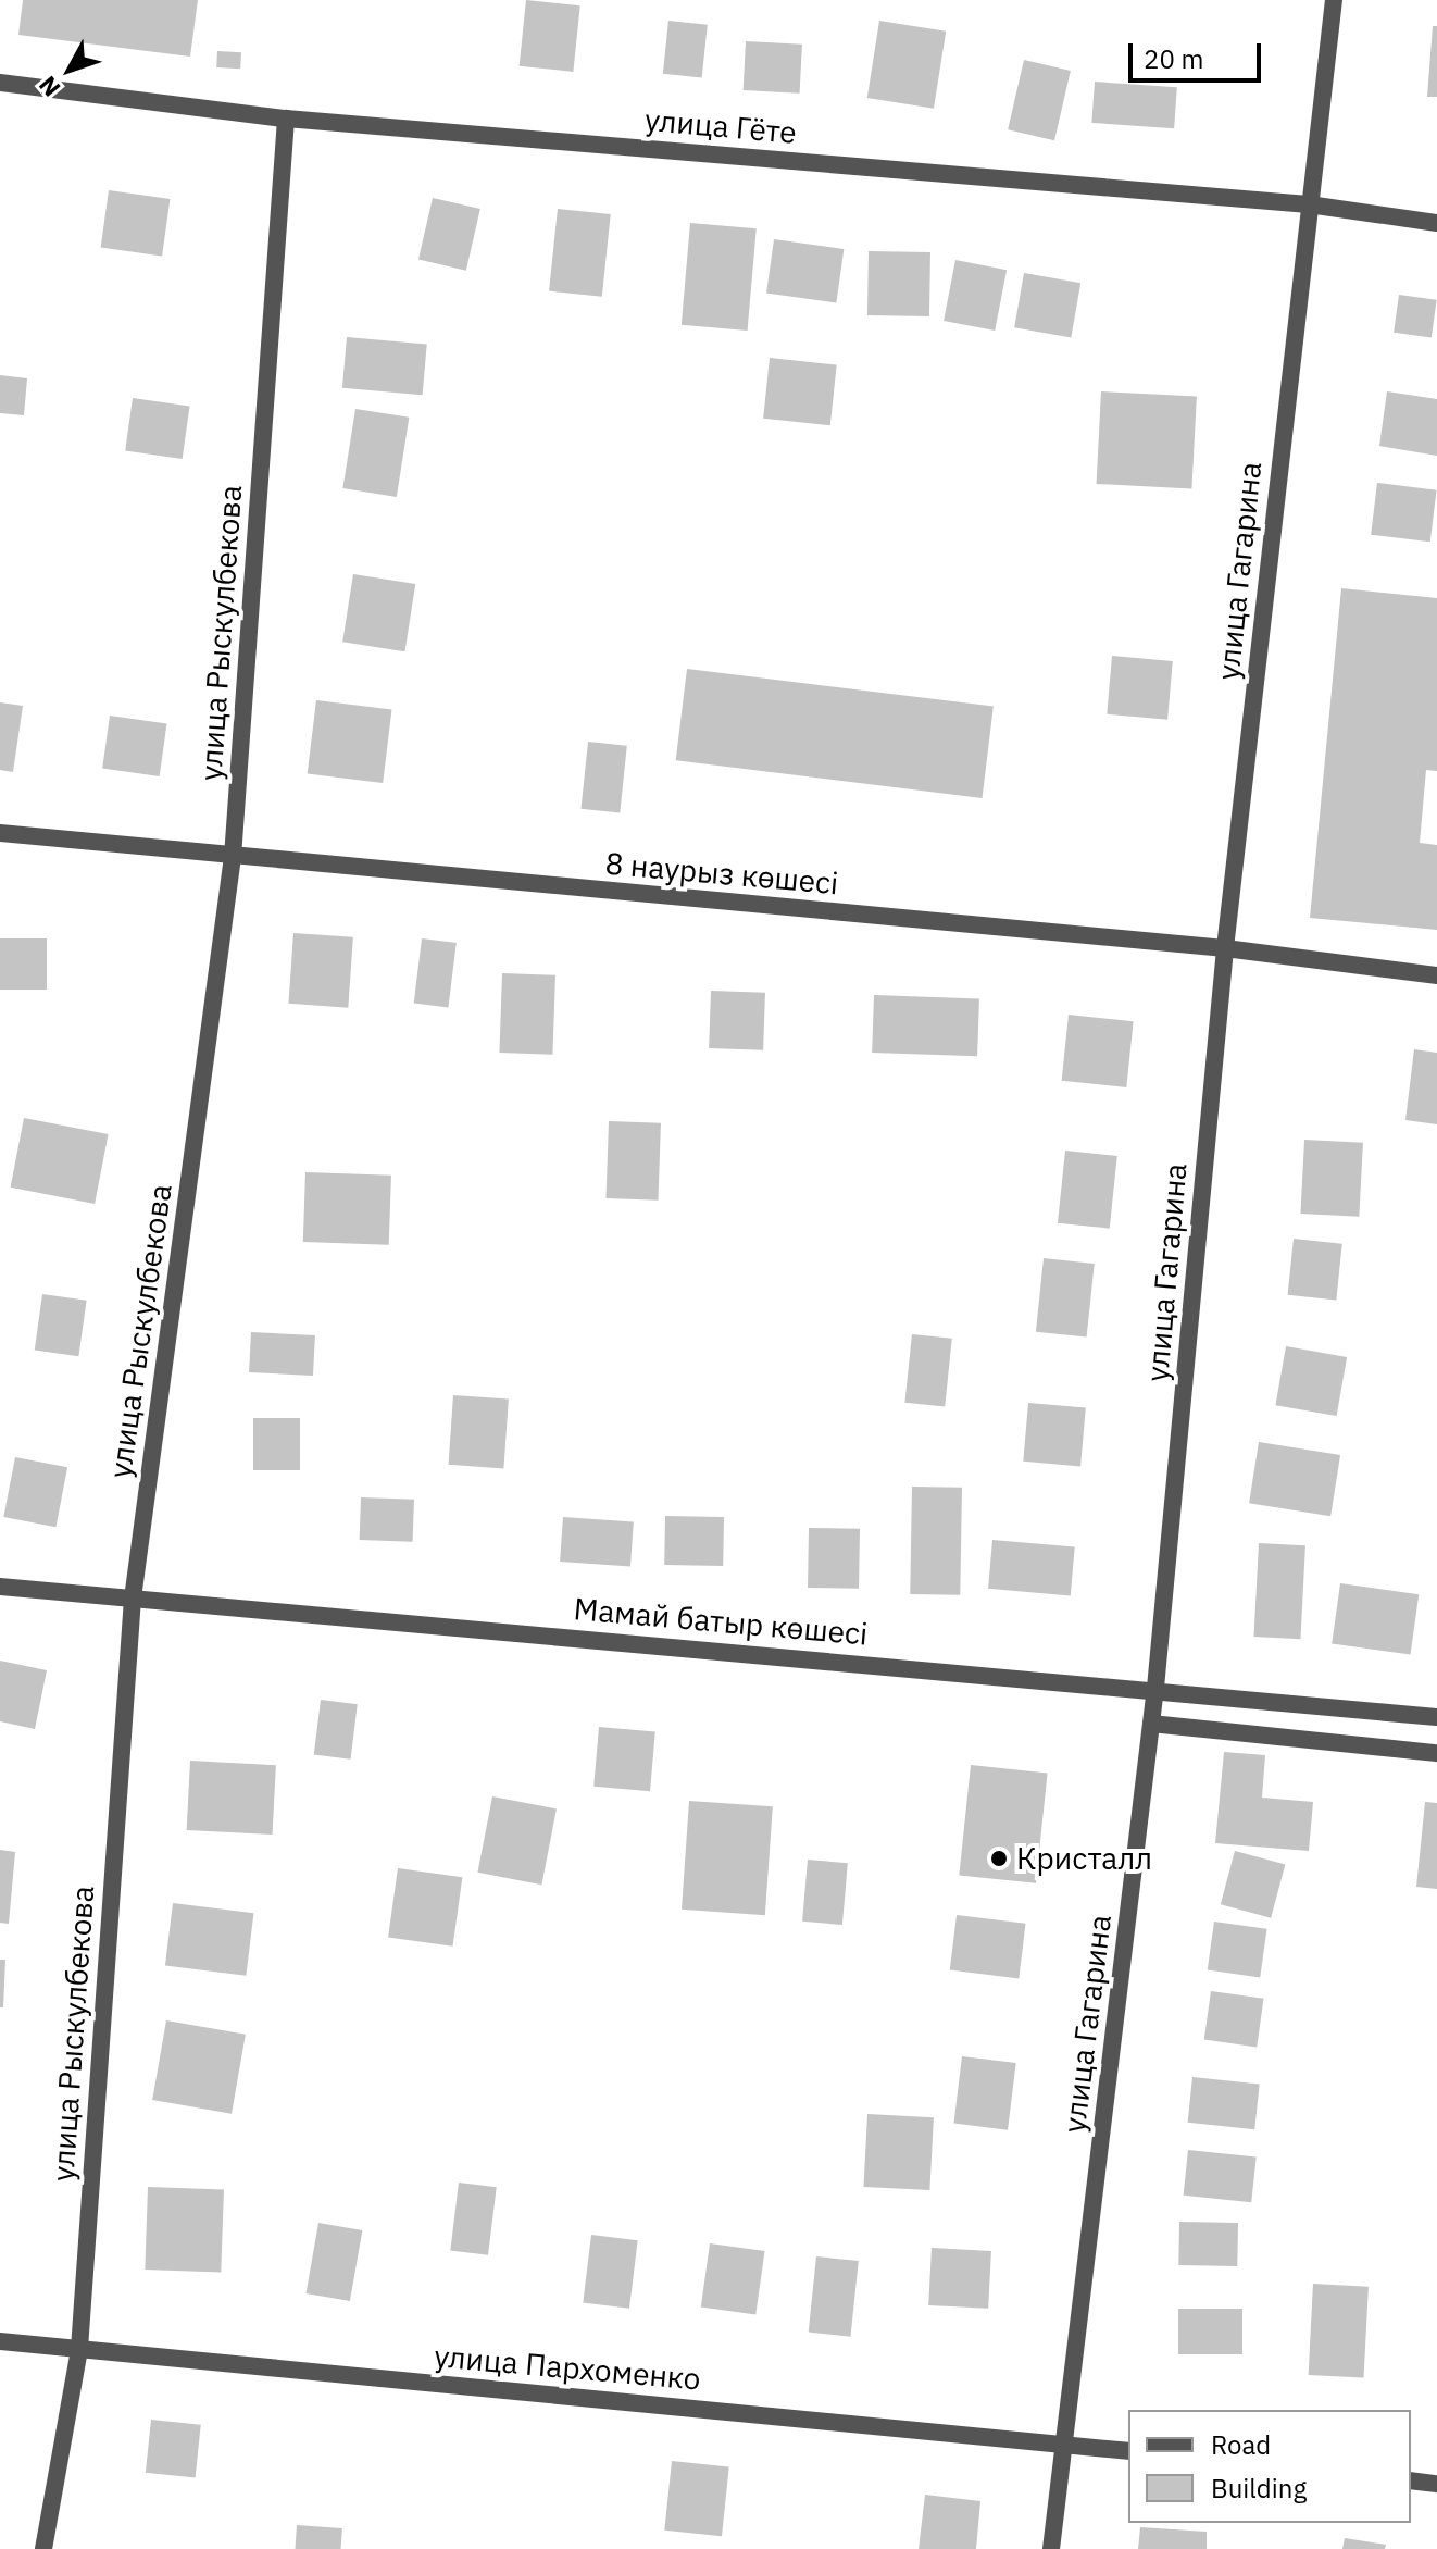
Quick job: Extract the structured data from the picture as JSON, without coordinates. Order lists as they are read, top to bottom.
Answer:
{
  "streets": {
    "street": [
      "улица Гёте",
      "улица Гагарина",
      "улица Рыскулбекова",
      "8 наурыз көшесі",
      "Мамай батыр көшесі",
      "улица Пархоменко"
    ]
  },
  "crossings": [
    ["улица Гёте", "улица Гагарина"],
    ["улица Гёте", "улица Рыскулбекова"],
    ["улица Гагарина", "8 наурыз көшесі"],
    ["улица Гагарина", "Мамай батыр көшесі"],
    ["улица Гагарина", "улица Пархоменко"],
    ["улица Рыскулбекова", "8 наурыз көшесі"],
    ["улица Рыскулбекова", "Мамай батыр көшесі"],
    ["улица Рыскулбекова", "улица Пархоменко"]
  ],
  "places": ["Кристалл"],
  "legend": ["Road", "Building"],
  "scale_bar": "20 m",
  "north": "bottom left"
}
